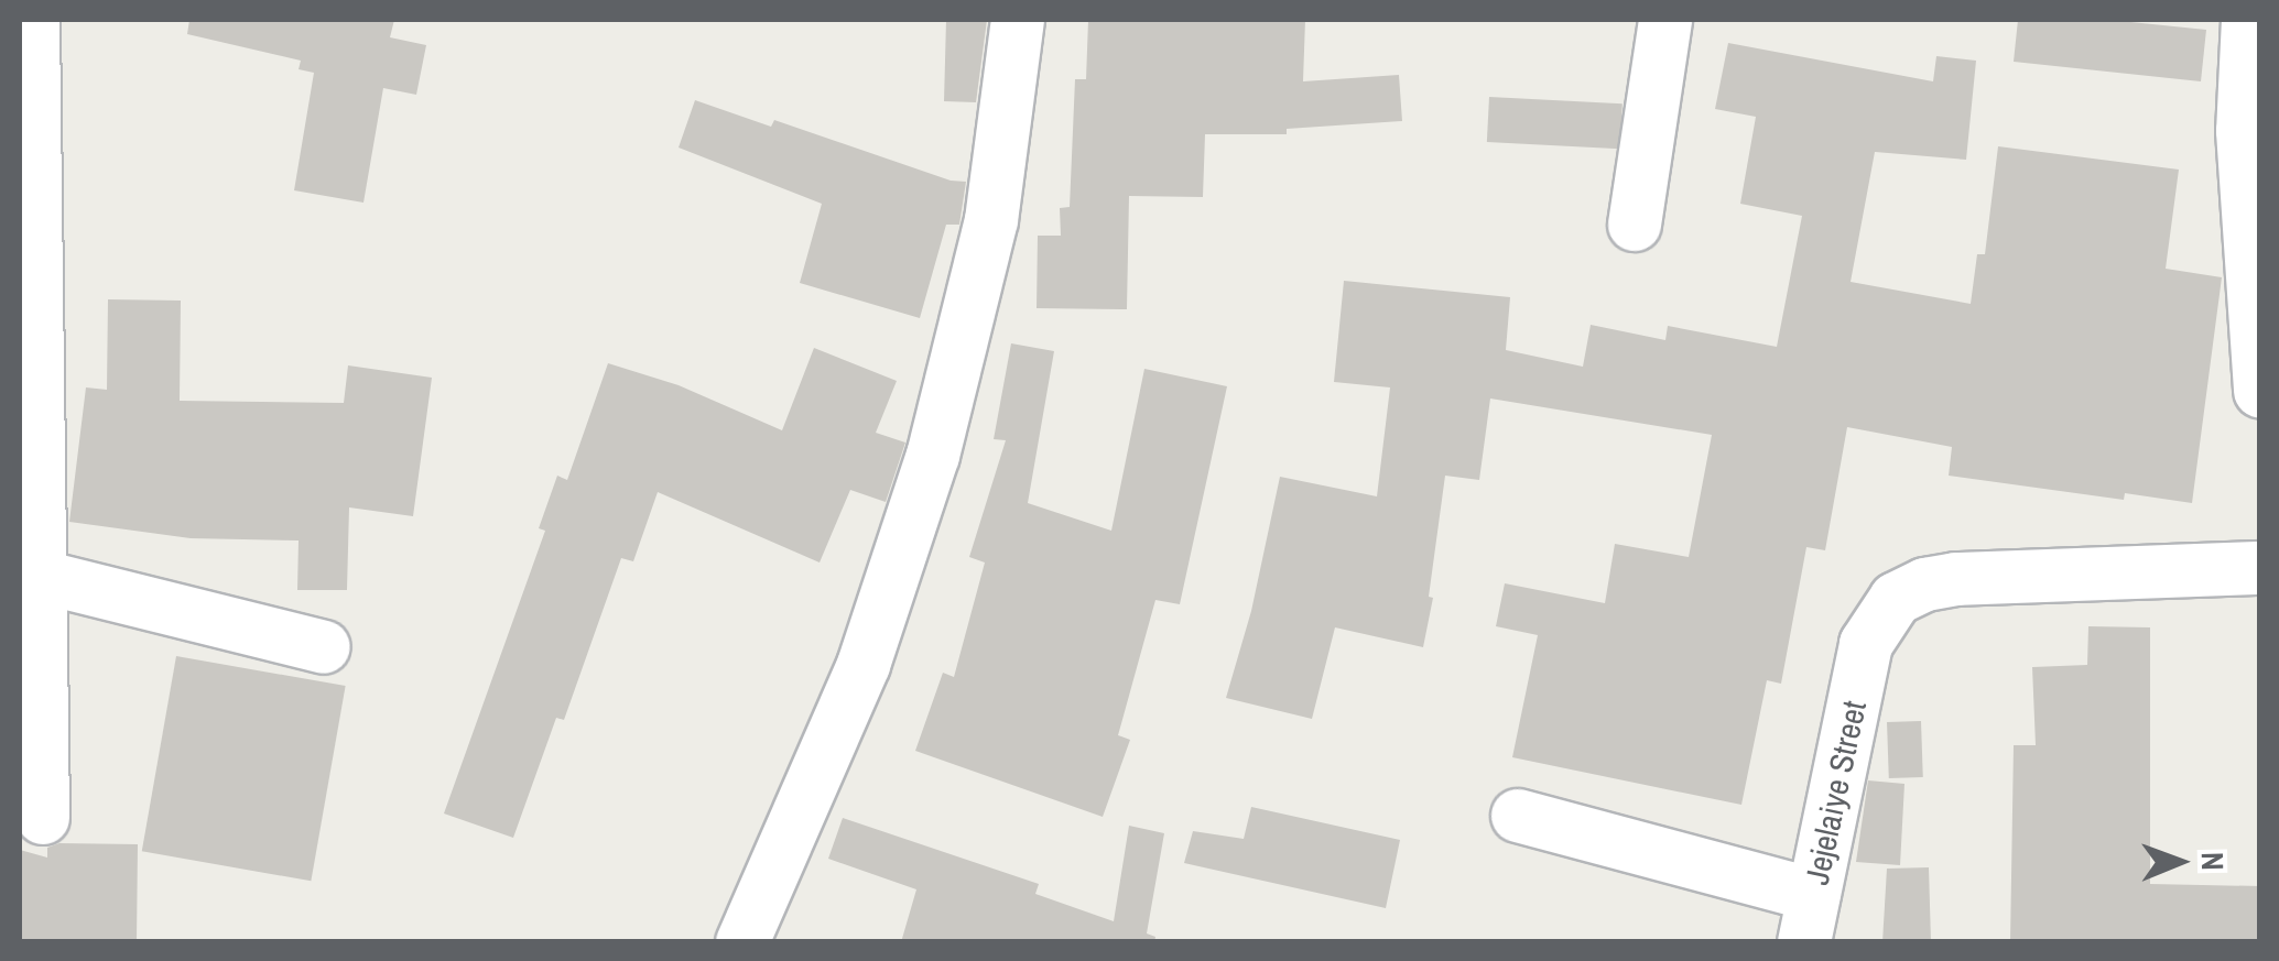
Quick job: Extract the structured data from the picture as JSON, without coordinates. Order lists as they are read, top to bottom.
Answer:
{
  "streets": {
    "street": ["Jejelaiye Street"]
  },
  "north": "right"
}
